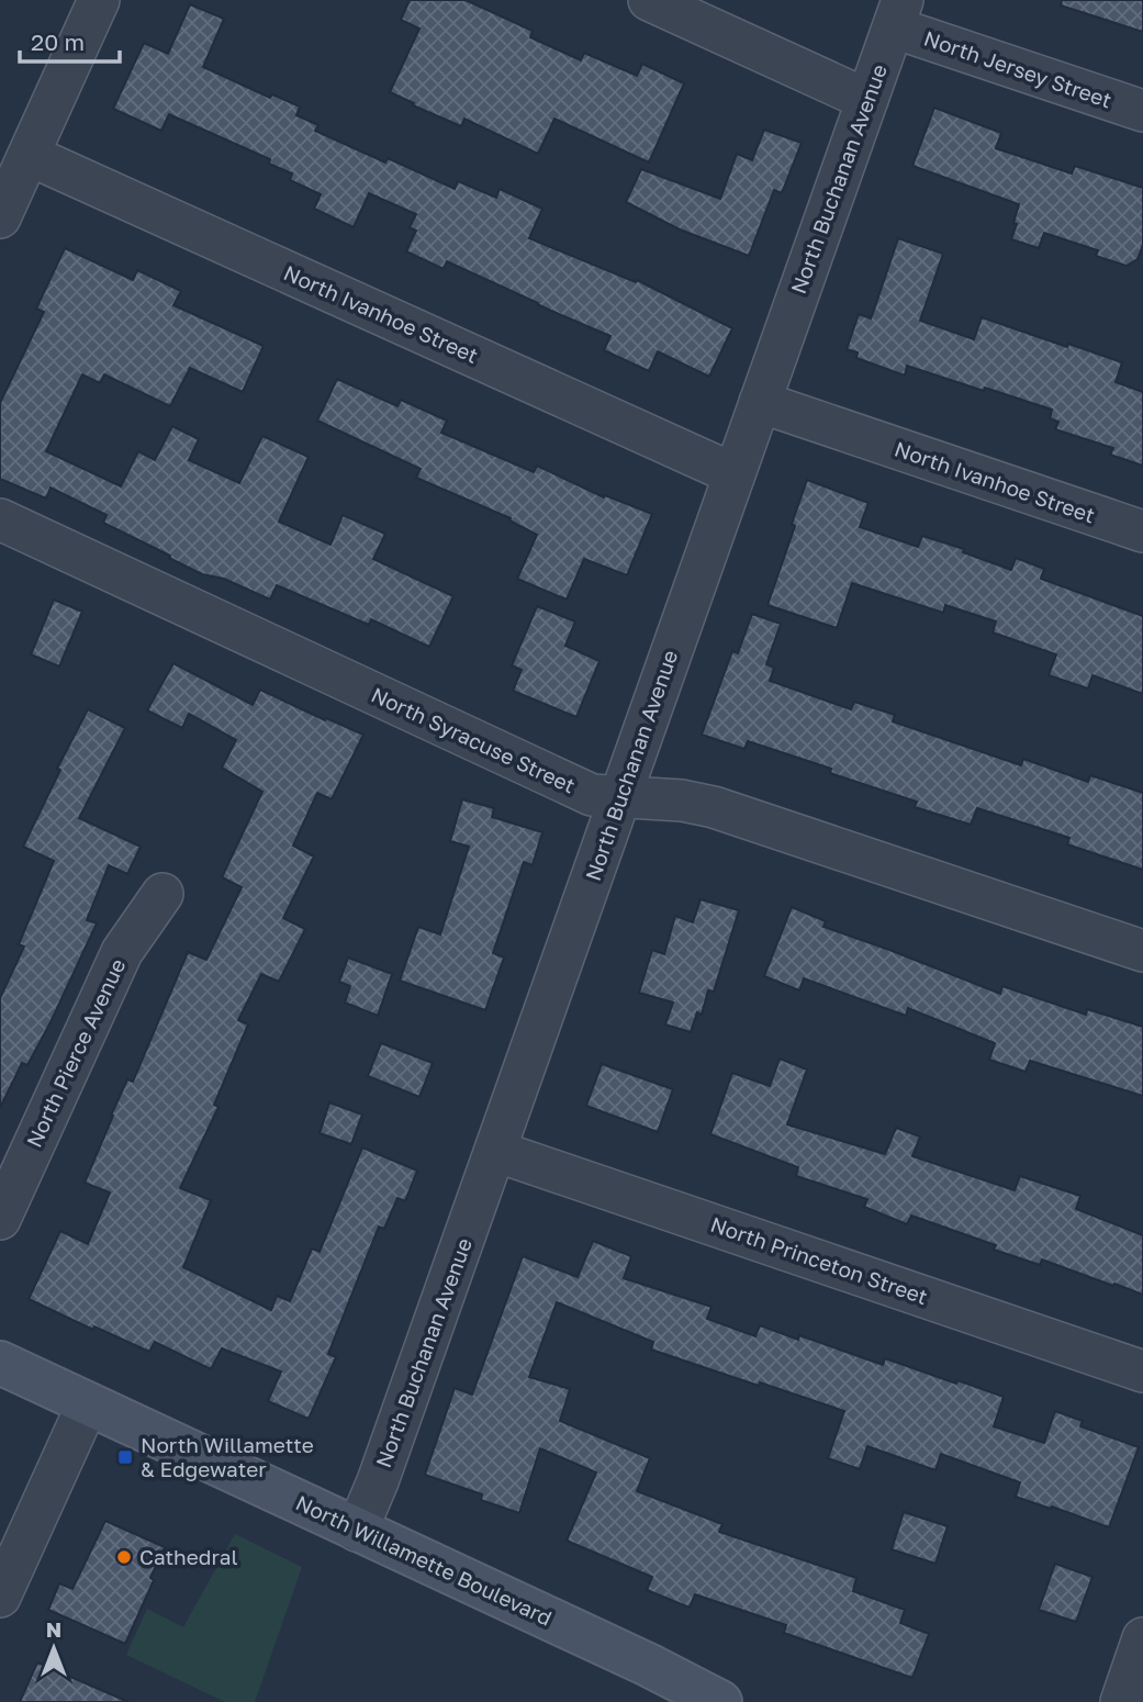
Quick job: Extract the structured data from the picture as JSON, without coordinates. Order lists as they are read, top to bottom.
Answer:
{
  "streets": {
    "main road": ["North Willamette Boulevard"],
    "street": [
      "North Jersey Street",
      "North Buchanan Avenue",
      "North Ivanhoe Street",
      "North Syracuse Street",
      "North Pierce Avenue",
      "North Princeton Street"
    ]
  },
  "crossings": [
    ["North Jersey Street", "North Buchanan Avenue"],
    ["North Buchanan Avenue", "North Ivanhoe Street"],
    ["North Buchanan Avenue", "North Syracuse Street"],
    ["North Buchanan Avenue", "North Princeton Street"],
    ["North Buchanan Avenue", "North Willamette Boulevard"]
  ],
  "places": {
    "transit": ["North Willamette & Edgewater"],
    "other": ["Cathedral"]
  },
  "scale_bar": "20 m",
  "north": "top"
}
